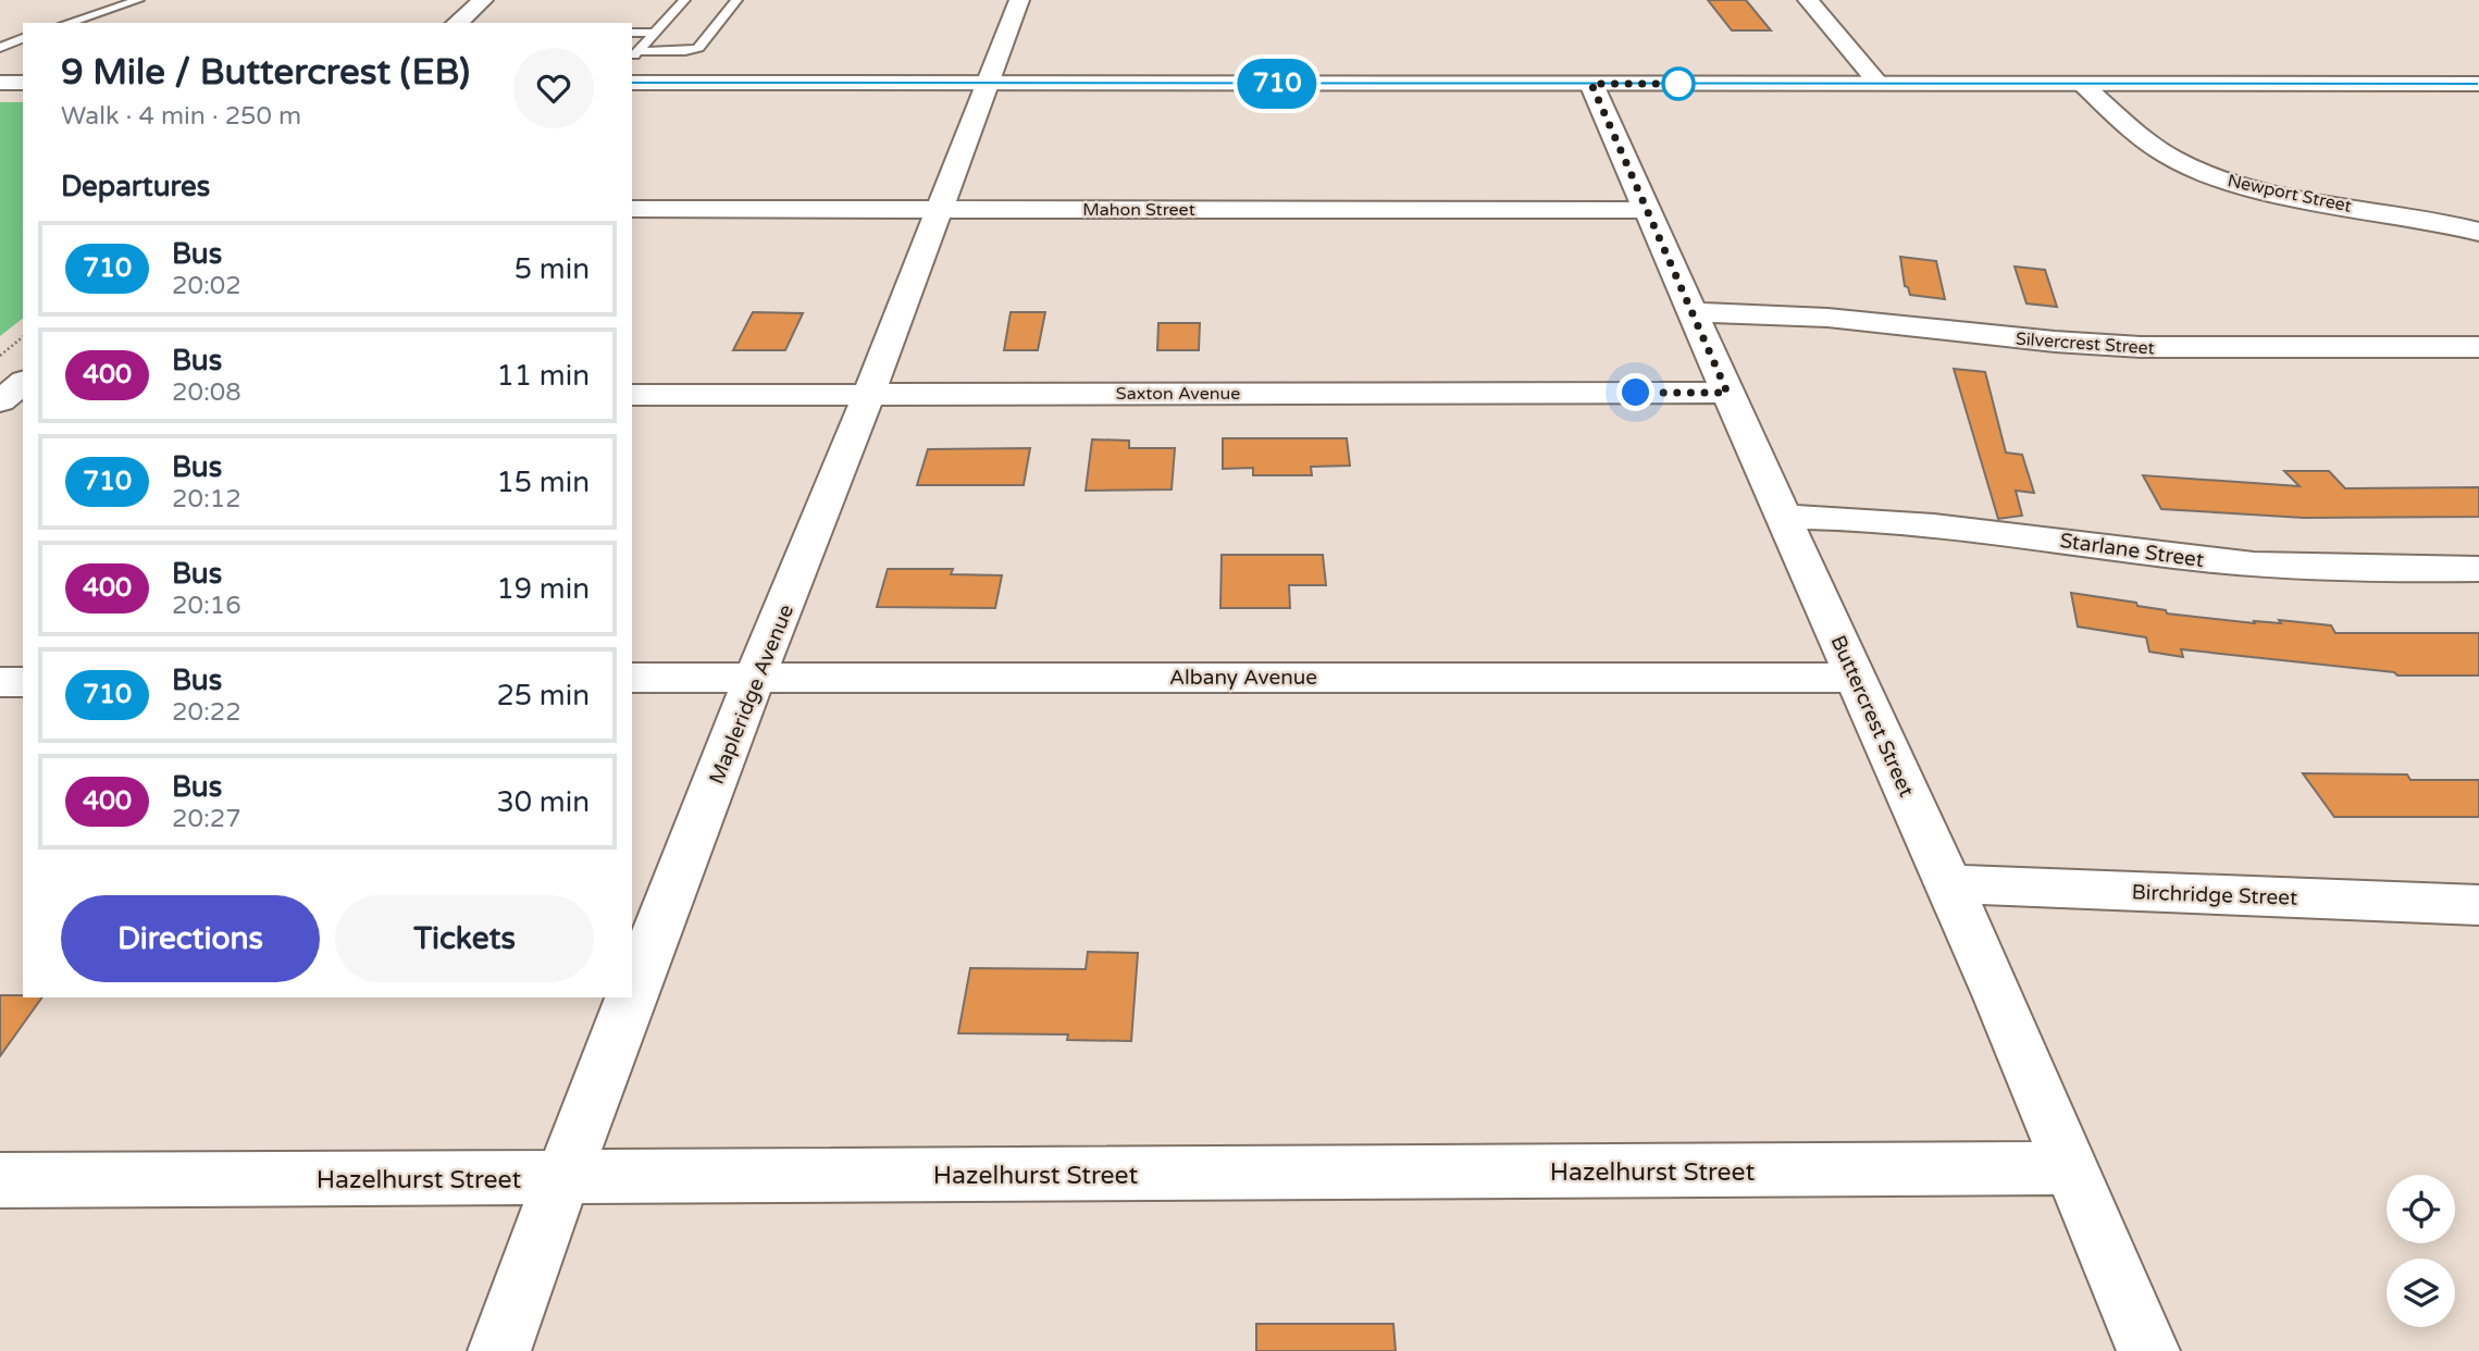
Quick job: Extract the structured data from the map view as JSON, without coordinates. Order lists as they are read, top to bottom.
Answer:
{
  "streets": {
    "street": [
      "Newport Street",
      "Mahon Street",
      "Silvercrest Street",
      "Saxton Avenue",
      "Starlane Street",
      "Albany Avenue",
      "Mapleridge Avenue",
      "Buttercrest Street",
      "Birchridge Street",
      "Hazelhurst Street"
    ]
  },
  "crossings": [
    ["Mahon Street", "Mapleridge Avenue"],
    ["Mahon Street", "Buttercrest Street"],
    ["Silvercrest Street", "Buttercrest Street"],
    ["Saxton Avenue", "Mapleridge Avenue"],
    ["Saxton Avenue", "Buttercrest Street"],
    ["Starlane Street", "Buttercrest Street"],
    ["Albany Avenue", "Mapleridge Avenue"],
    ["Albany Avenue", "Buttercrest Street"],
    ["Mapleridge Avenue", "Hazelhurst Street"],
    ["Buttercrest Street", "Birchridge Street"],
    ["Buttercrest Street", "Hazelhurst Street"]
  ],
  "lines": ["bus line 710"],
  "page": {
    "on_map": "710",
    "heading": [
      ["9 Mile / Buttercrest (EB)", "Walk · 4 min · 250 m"],
      "Departures"
    ],
    "list": [
      {
        "mark": "710",
        "name": "Bus",
        "note": "20:02",
        "value": "5 min"
      },
      {
        "mark": "400",
        "name": "Bus",
        "note": "20:08",
        "value": "11 min"
      },
      {
        "mark": "710",
        "name": "Bus",
        "note": "20:12",
        "value": "15 min"
      },
      {
        "mark": "400",
        "name": "Bus",
        "note": "20:16",
        "value": "19 min"
      },
      {
        "mark": "710",
        "name": "Bus",
        "note": "20:22",
        "value": "25 min"
      },
      {
        "mark": "400",
        "name": "Bus",
        "note": "20:27",
        "value": "30 min"
      }
    ],
    "buttons": ["Directions", "Tickets"]
  }
}
